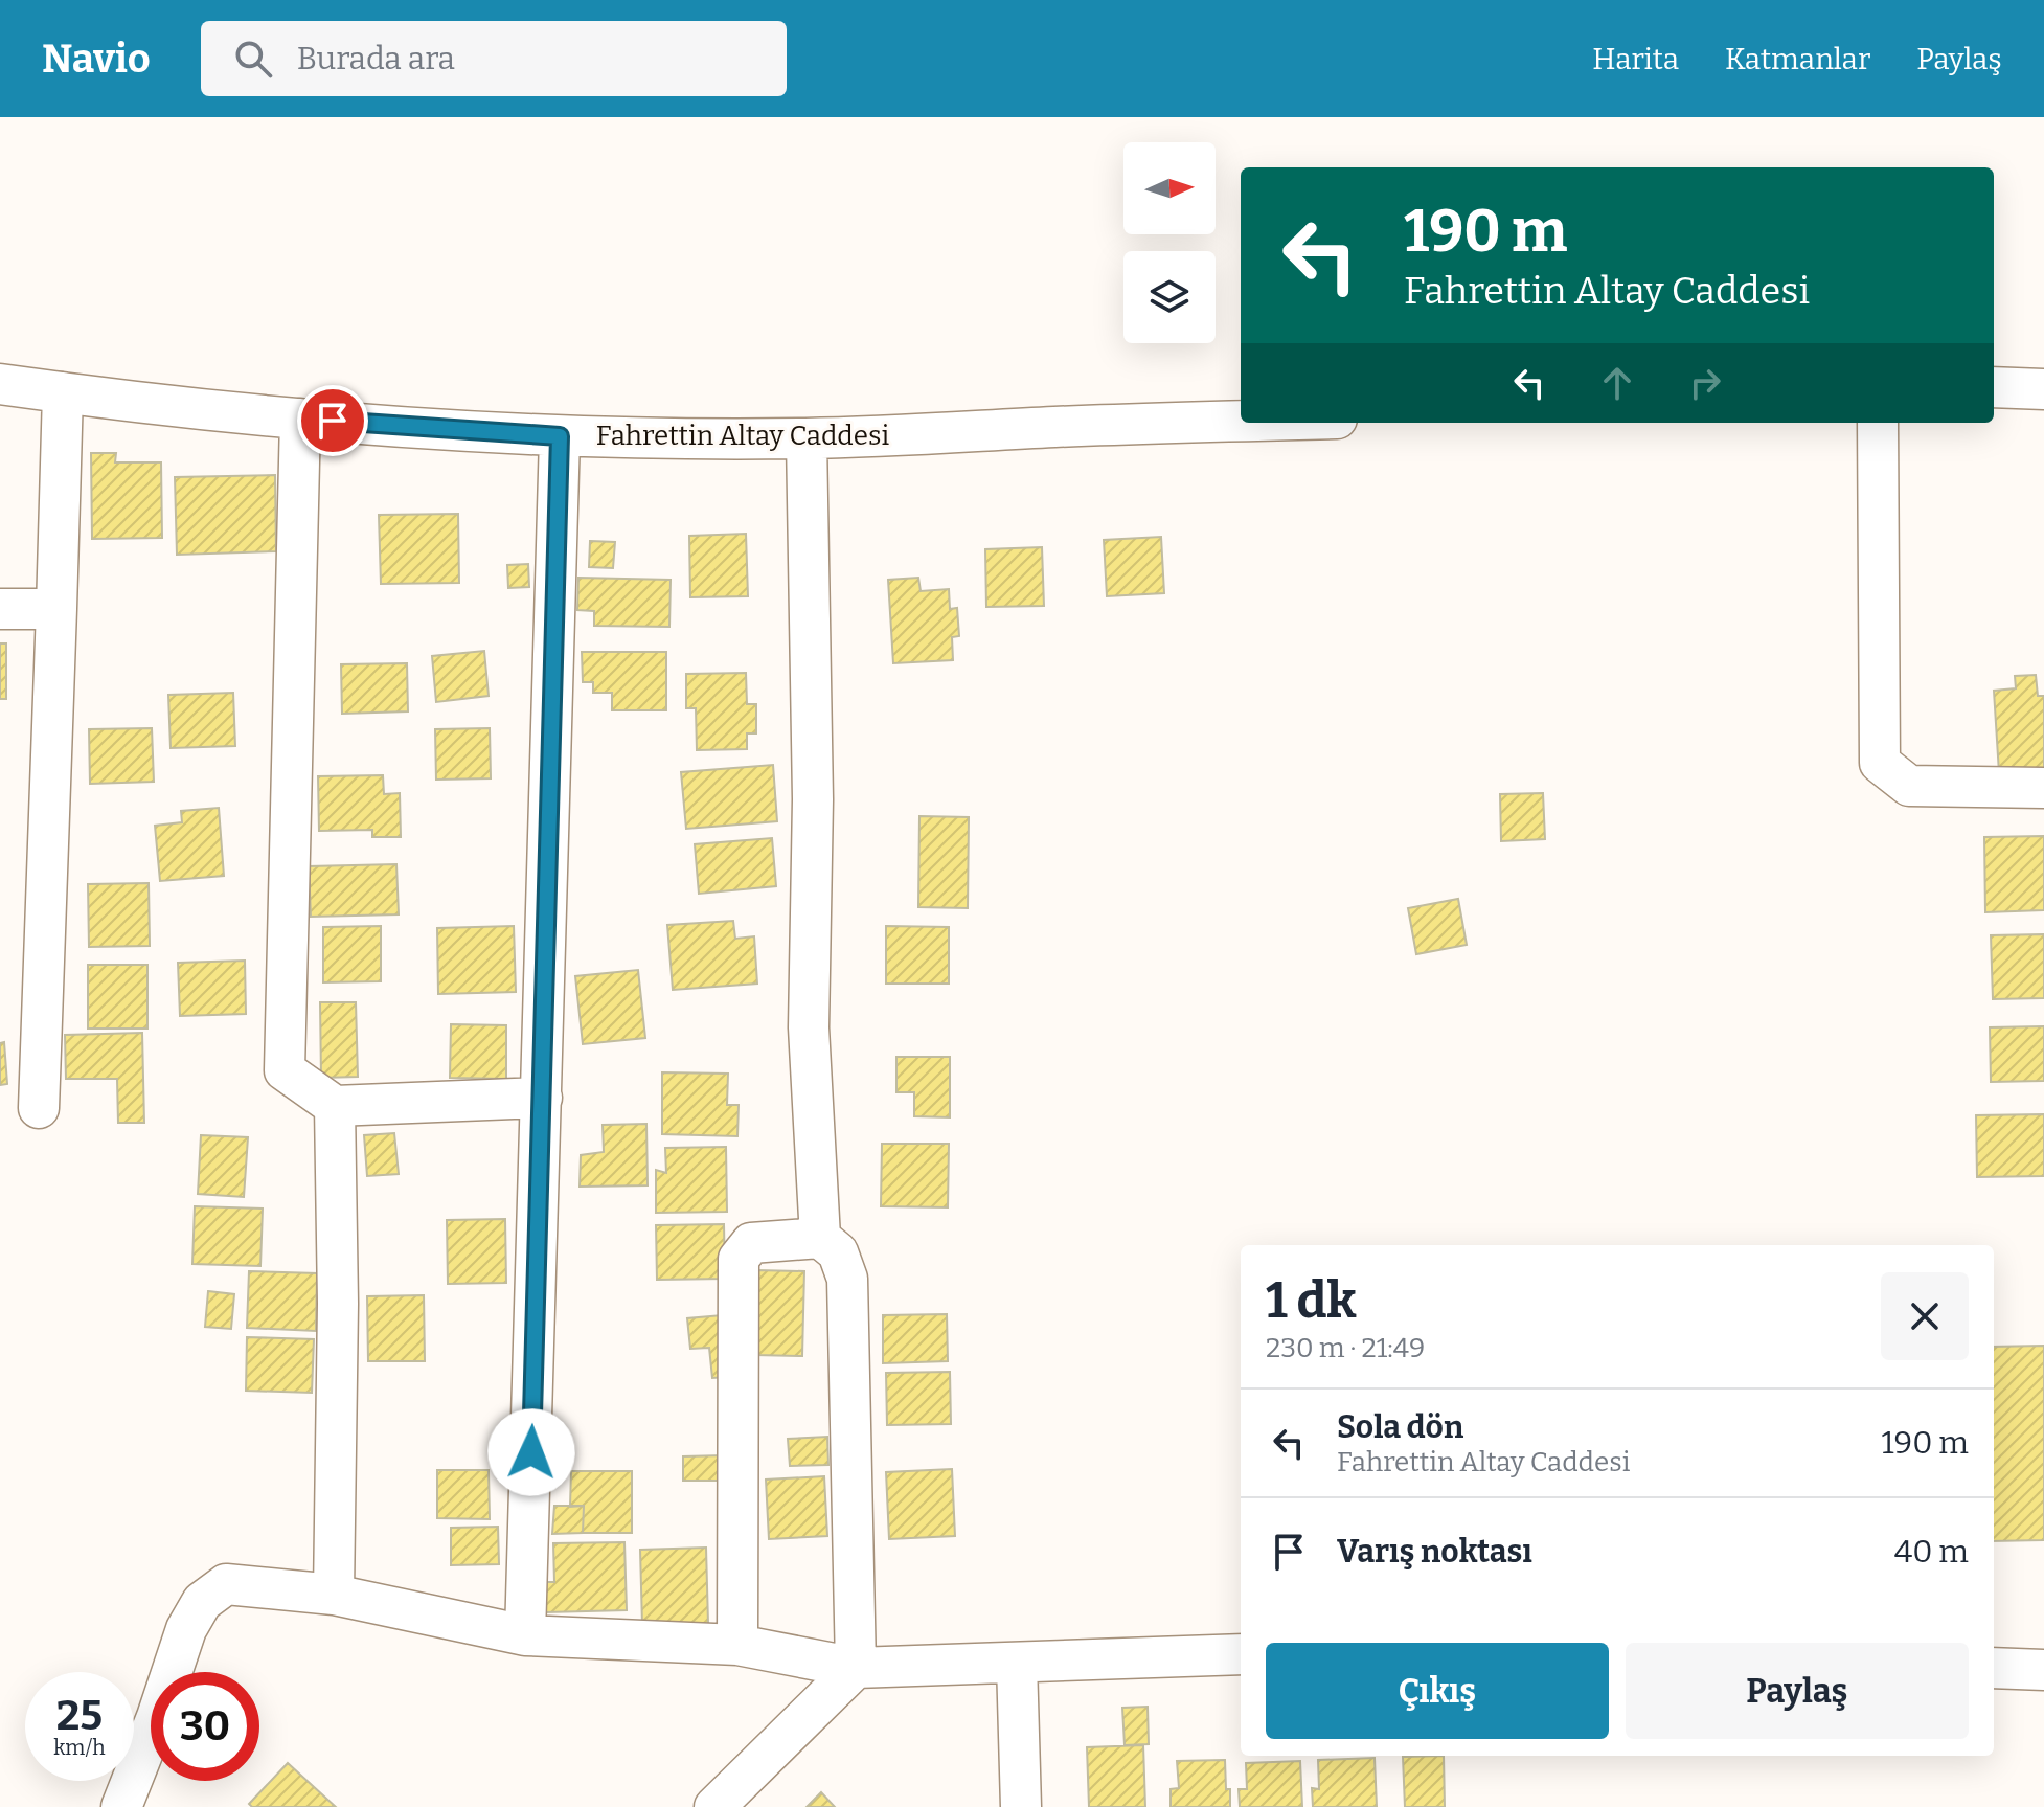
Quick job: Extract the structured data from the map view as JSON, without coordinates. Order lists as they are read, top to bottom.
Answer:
{
  "streets": {
    "street": ["Fahrettin Altay Caddesi"]
  },
  "north": "right",
  "page": {
    "header": "Navio",
    "search": "Burada ara",
    "nav": ["Harita", "Katmanlar", "Paylaş"],
    "turn": ["190 m", "Fahrettin Altay Caddesi"],
    "heading": ["1 dk", "230 m · 21:49"],
    "list": [
      {
        "name": "Sola dön",
        "note": "Fahrettin Altay Caddesi",
        "value": "190 m"
      },
      {
        "name": "Varış noktası",
        "value": "40 m"
      }
    ],
    "buttons": ["Çıkış", "Paylaş"],
    "speed": "25 km/h",
    "limit": "30"
  }
}
